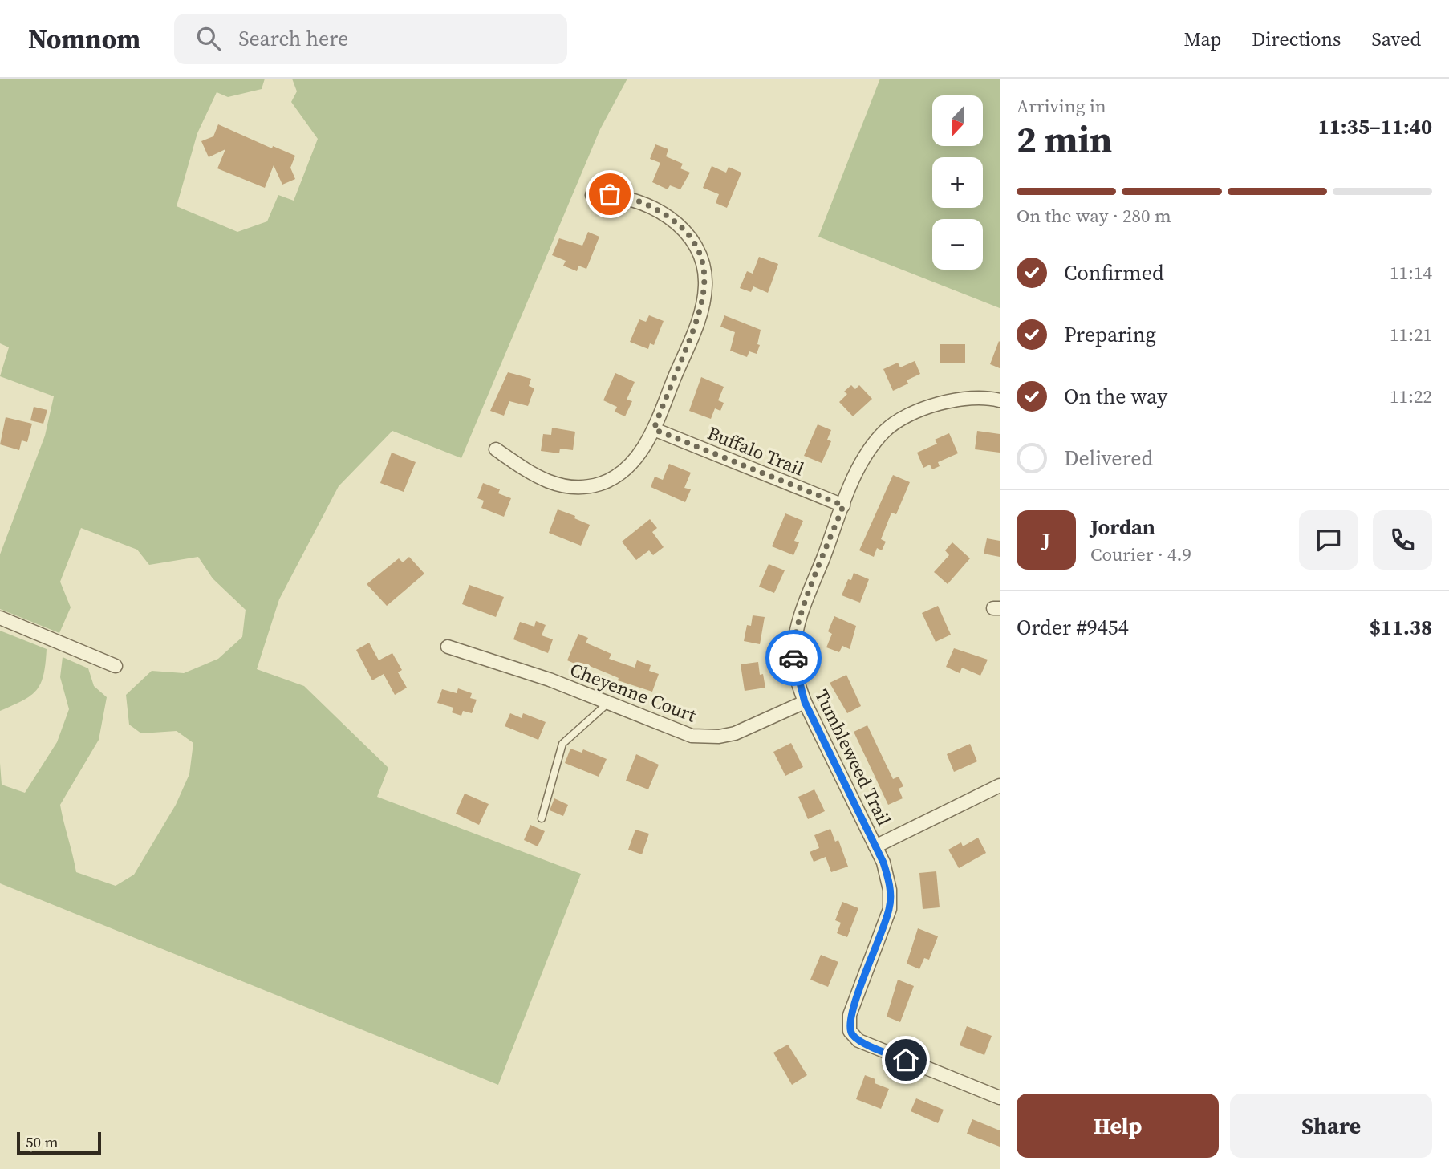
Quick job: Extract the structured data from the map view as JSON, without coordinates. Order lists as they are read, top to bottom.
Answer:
{
  "streets": {
    "street": ["Buffalo Trail", "Cheyenne Court", "Tumbleweed Trail"]
  },
  "crossings": [
    ["Buffalo Trail", "Tumbleweed Trail"],
    ["Cheyenne Court", "Tumbleweed Trail"]
  ],
  "scale_bar": "50 m",
  "north": "bottom",
  "page": {
    "header": "Nomnom",
    "search": "Search here",
    "nav": ["Map", "Directions", "Saved"],
    "heading": ["2 min", "Arriving in", "11:35–11:40"],
    "panel": [
      "Jordan",
      "Courier · 4.9",
      "Order #9454",
      "$11.38"
    ],
    "map_buttons": ["+", "−"],
    "bar": "On the way · 280 m",
    "list": [
      ["Confirmed", "11:14"],
      ["Preparing", "11:21"],
      ["On the way", "11:22"],
      "Delivered"
    ],
    "round": "J",
    "buttons": ["Help", "Share"],
    "scale": "50 m"
  }
}
